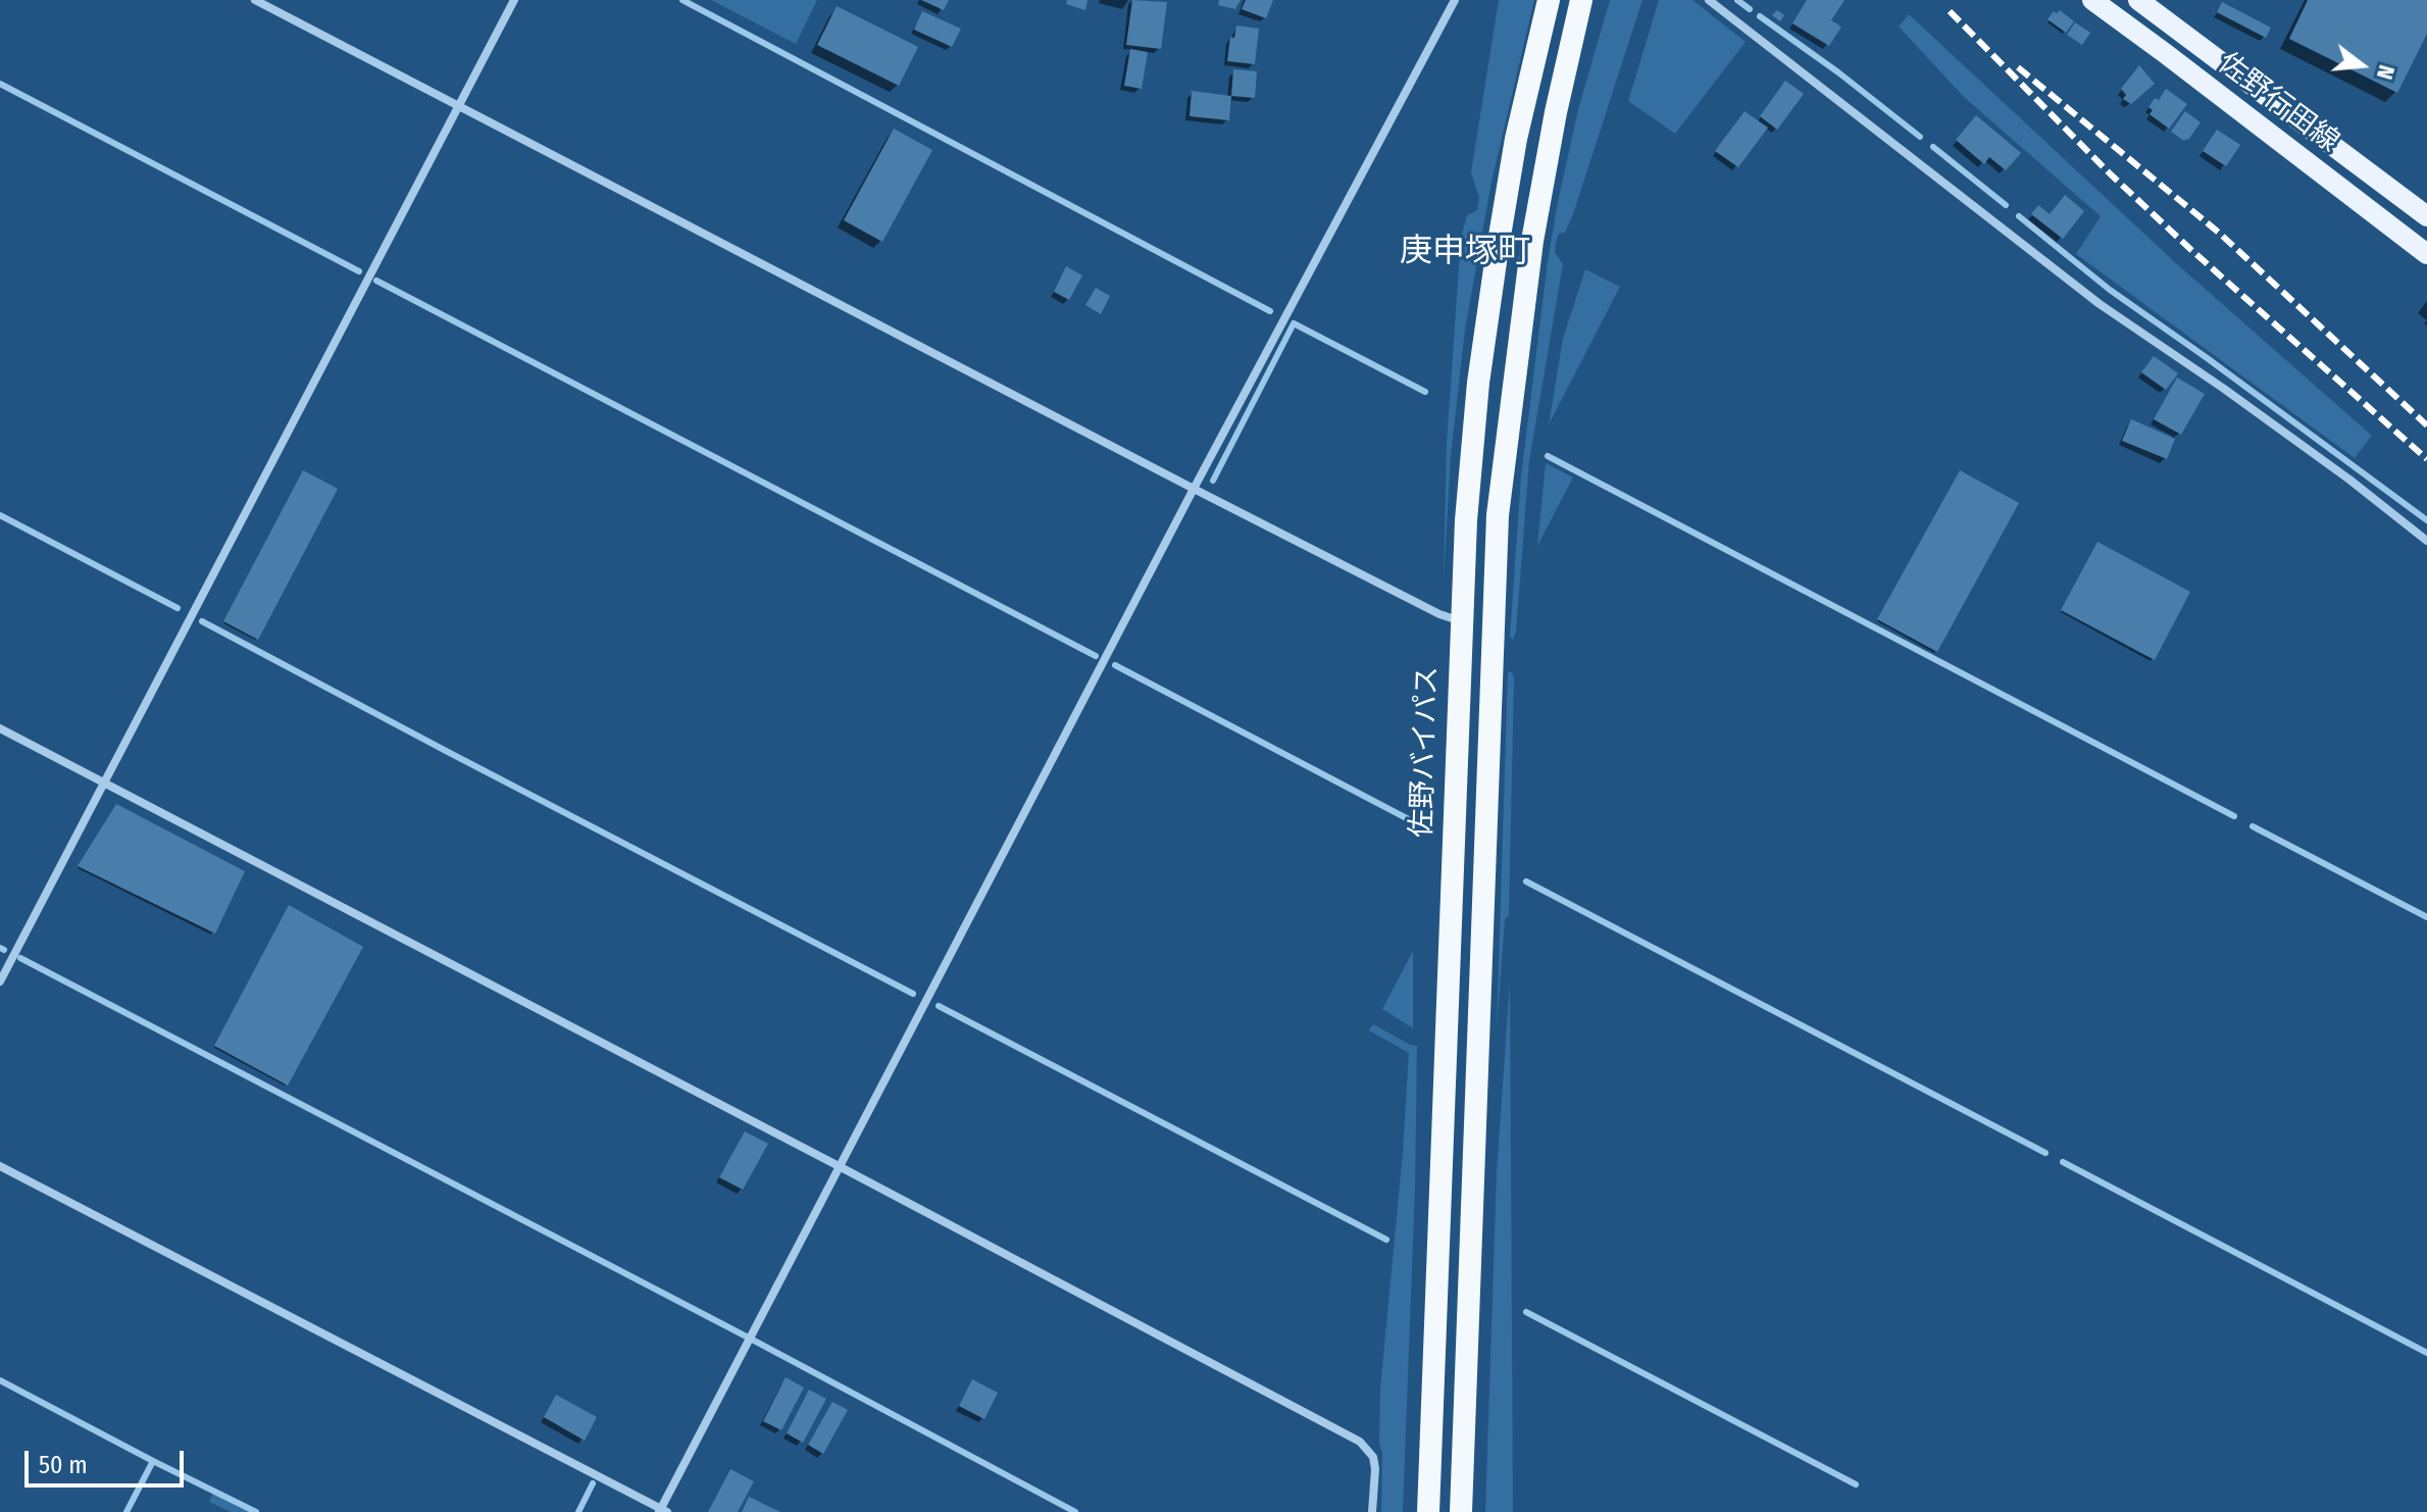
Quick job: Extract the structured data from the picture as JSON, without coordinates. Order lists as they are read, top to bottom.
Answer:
{
  "streets": {
    "highway": ["佐野バイパス"],
    "main road": ["佐野行田線"]
  },
  "districts": ["庚申塚町"],
  "scale_bar": "50 m",
  "north": "right"
}
